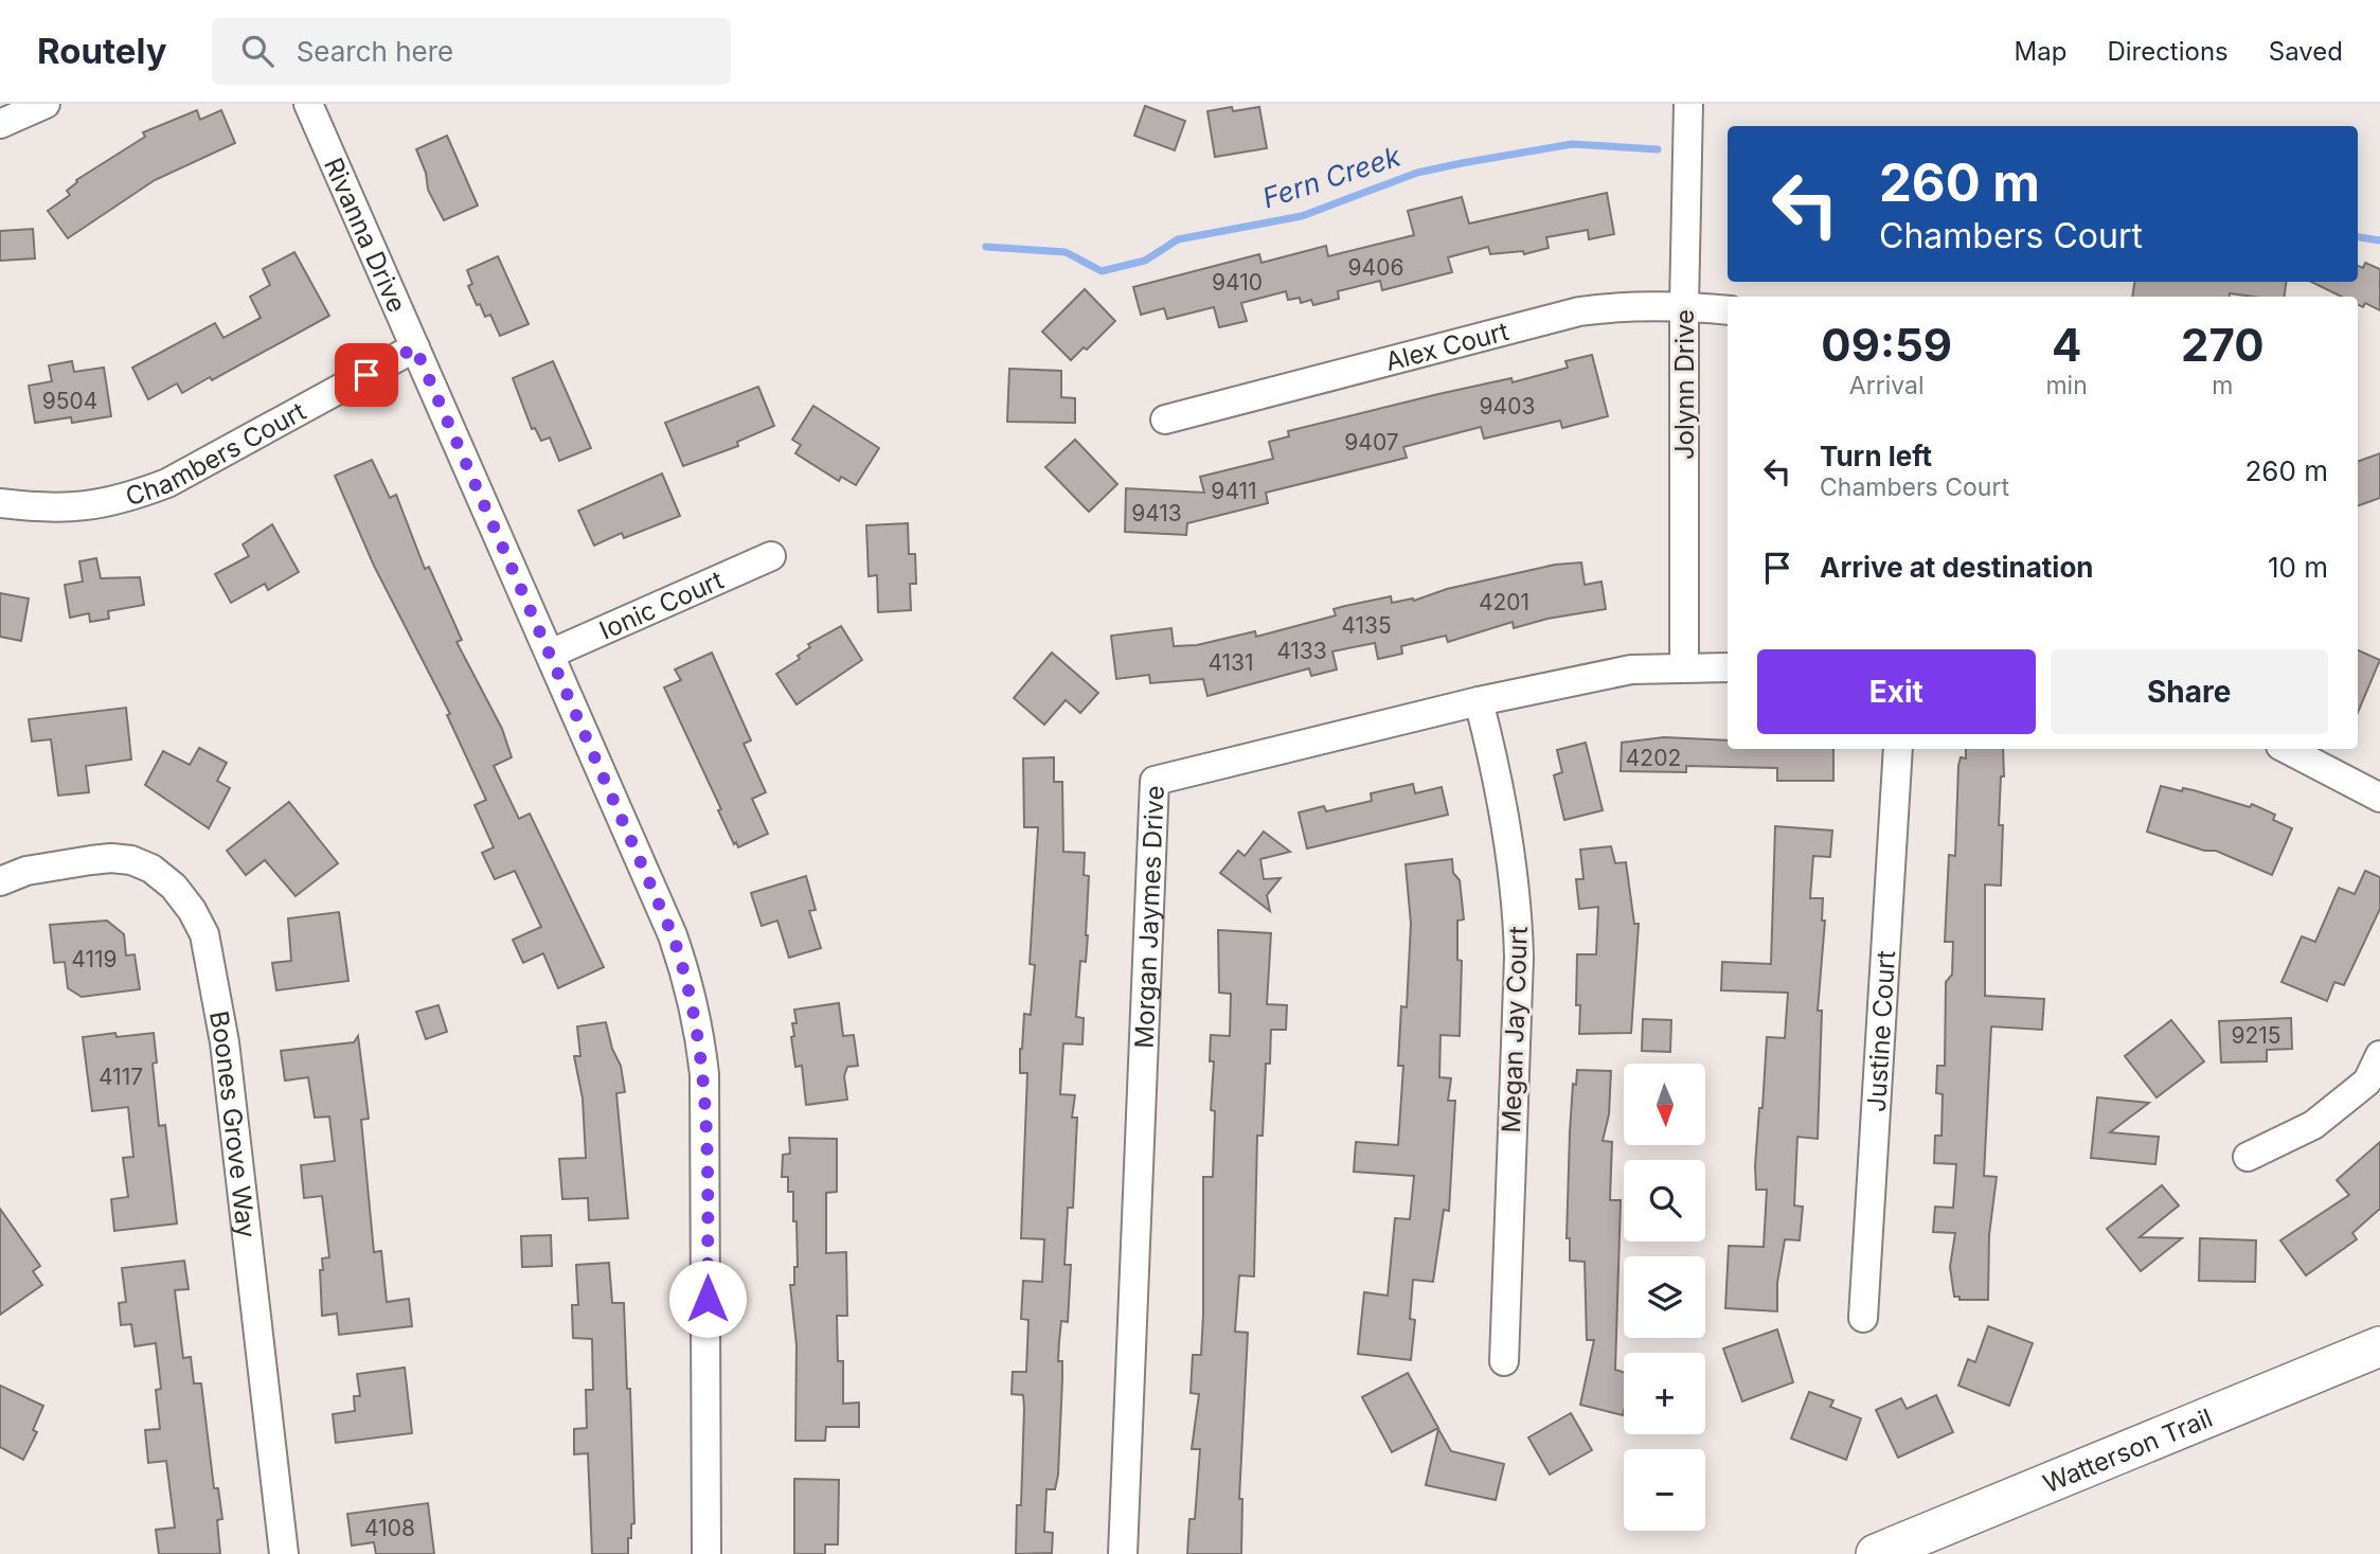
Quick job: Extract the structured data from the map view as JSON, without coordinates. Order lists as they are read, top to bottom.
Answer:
{
  "streets": {
    "main road": ["Watterson Trail"],
    "street": [
      "Rivanna Drive",
      "Alex Court",
      "Jolynn Drive",
      "Chambers Court",
      "Ionic Court",
      "Morgan Jaymes Drive",
      "Megan Jay Court",
      "Justine Court",
      "Boones Grove Way"
    ]
  },
  "crossings": [
    ["Rivanna Drive", "Chambers Court"],
    ["Rivanna Drive", "Ionic Court"],
    ["Alex Court", "Jolynn Drive"],
    ["Jolynn Drive", "Morgan Jaymes Drive"],
    ["Morgan Jaymes Drive", "Megan Jay Court"]
  ],
  "water": ["Fern Creek"],
  "house_numbers": [
    "9406",
    "9410",
    "9504",
    "9403",
    "9407",
    "9411",
    "9413",
    "4201",
    "4135",
    "4133",
    "4131",
    "4202",
    "4119",
    "9215",
    "4117",
    "4108"
  ],
  "north": "bottom",
  "page": {
    "header": "Routely",
    "search": "Search here",
    "nav": ["Map", "Directions", "Saved"],
    "turn": ["260 m", "Chambers Court"],
    "eta": [
      "09:59",
      "Arrival",
      "4",
      "min",
      "270",
      "m"
    ],
    "list": [
      {
        "name": "Turn left",
        "note": "Chambers Court",
        "value": "260 m"
      },
      {
        "name": "Arrive at destination",
        "value": "10 m"
      }
    ],
    "buttons": ["Exit", "Share"],
    "map_buttons": ["+", "−"]
  }
}
